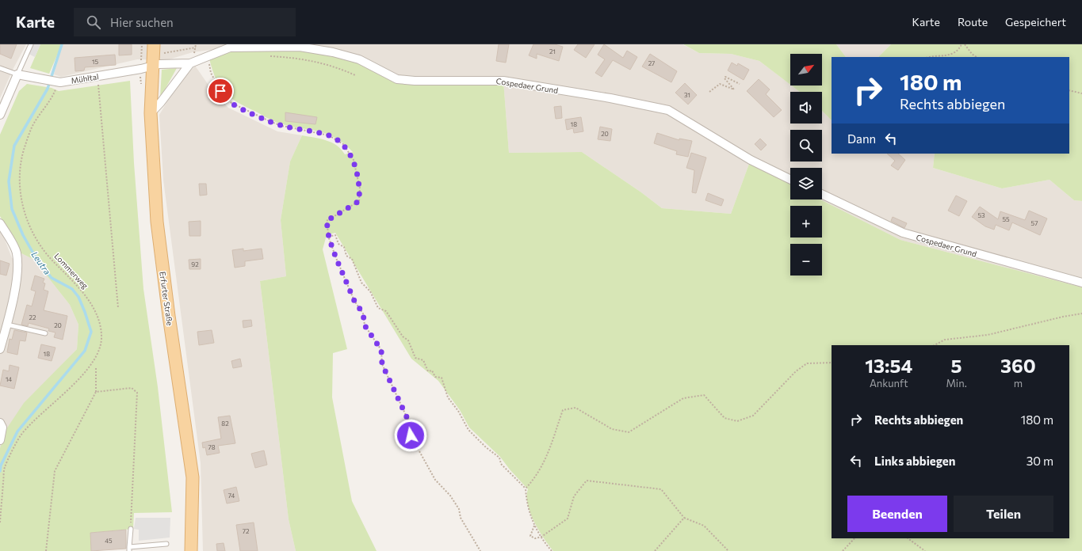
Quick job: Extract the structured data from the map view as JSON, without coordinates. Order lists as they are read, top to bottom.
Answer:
{
  "streets": {
    "main road": ["Erfurter Straße"],
    "street": ["Mühltal", "Cospedaer Grund"],
    "path": ["Lommerweg"]
  },
  "crossings": [
    ["Mühltal", "Cospedaer Grund"],
    ["Mühltal", "Lommerweg"],
    ["Mühltal", "Erfurter Straße"],
    ["Cospedaer Grund", "Erfurter Straße"]
  ],
  "water": ["Leutra"],
  "house_numbers": [
    "21",
    "15",
    "27",
    "31",
    "18",
    "20",
    "53",
    "55",
    "57",
    "92",
    "22",
    "20",
    "18",
    "14",
    "82",
    "78",
    "74",
    "72",
    "45"
  ],
  "north": "top right",
  "page": {
    "header": "Karte",
    "search": "Hier suchen",
    "nav": ["Karte", "Route", "Gespeichert"],
    "map_buttons": ["+", "−"],
    "turn": ["180 m", "Rechts abbiegen"],
    "then": "Dann",
    "eta": [
      "13:54",
      "Ankunft",
      "5",
      "Min.",
      "360",
      "m"
    ],
    "list": [
      {
        "name": "Rechts abbiegen",
        "value": "180 m"
      },
      {
        "name": "Links abbiegen",
        "value": "30 m"
      }
    ],
    "buttons": ["Beenden", "Teilen"]
  }
}
